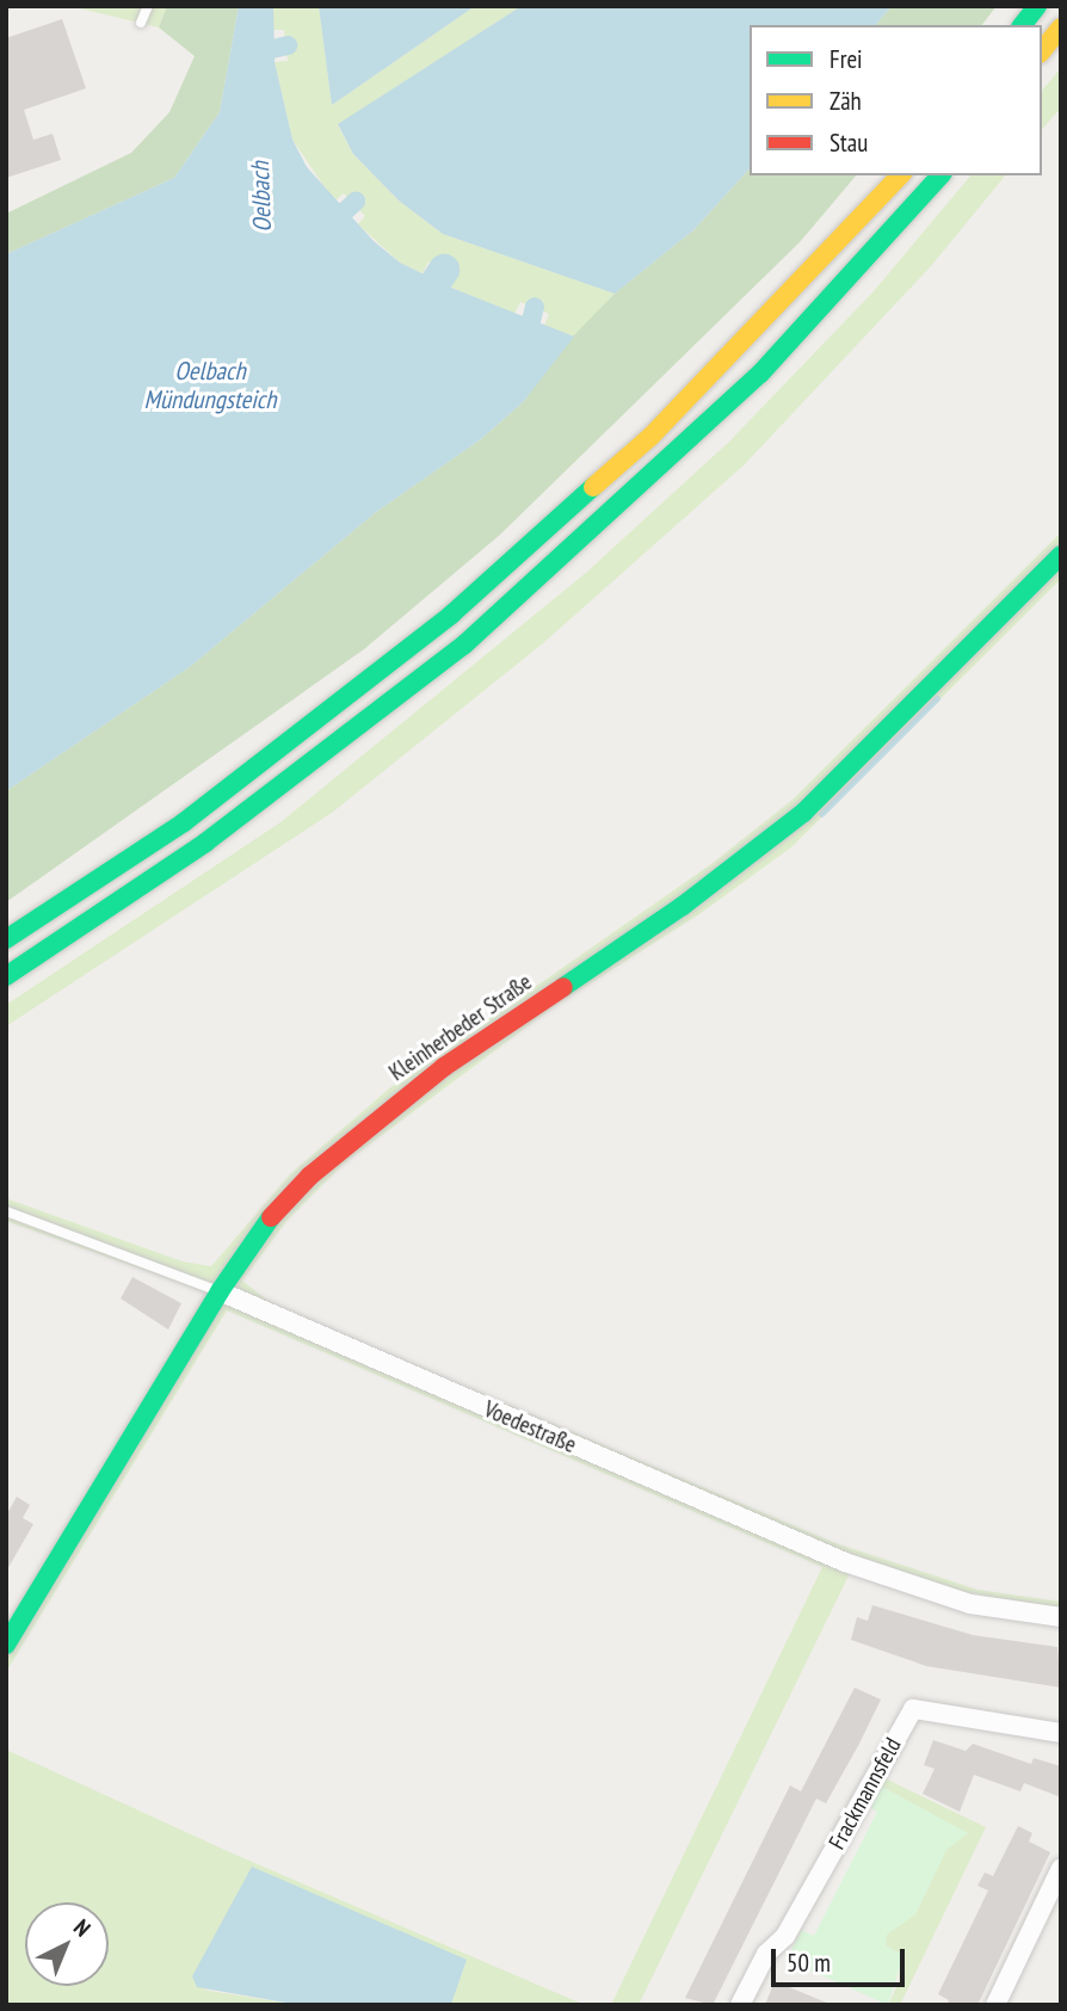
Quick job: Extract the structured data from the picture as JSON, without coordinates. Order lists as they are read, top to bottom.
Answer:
{
  "streets": {
    "main road": ["Kleinherbeder Straße"],
    "street": ["Voedestraße", "Frackmannsfeld"]
  },
  "crossings": [
    ["Kleinherbeder Straße", "Voedestraße"]
  ],
  "water": ["Oelbach", "Oelbach Mündungsteich"],
  "legend": ["Frei", "Zäh", "Stau"],
  "scale_bar": "50 m",
  "north": "top right"
}
